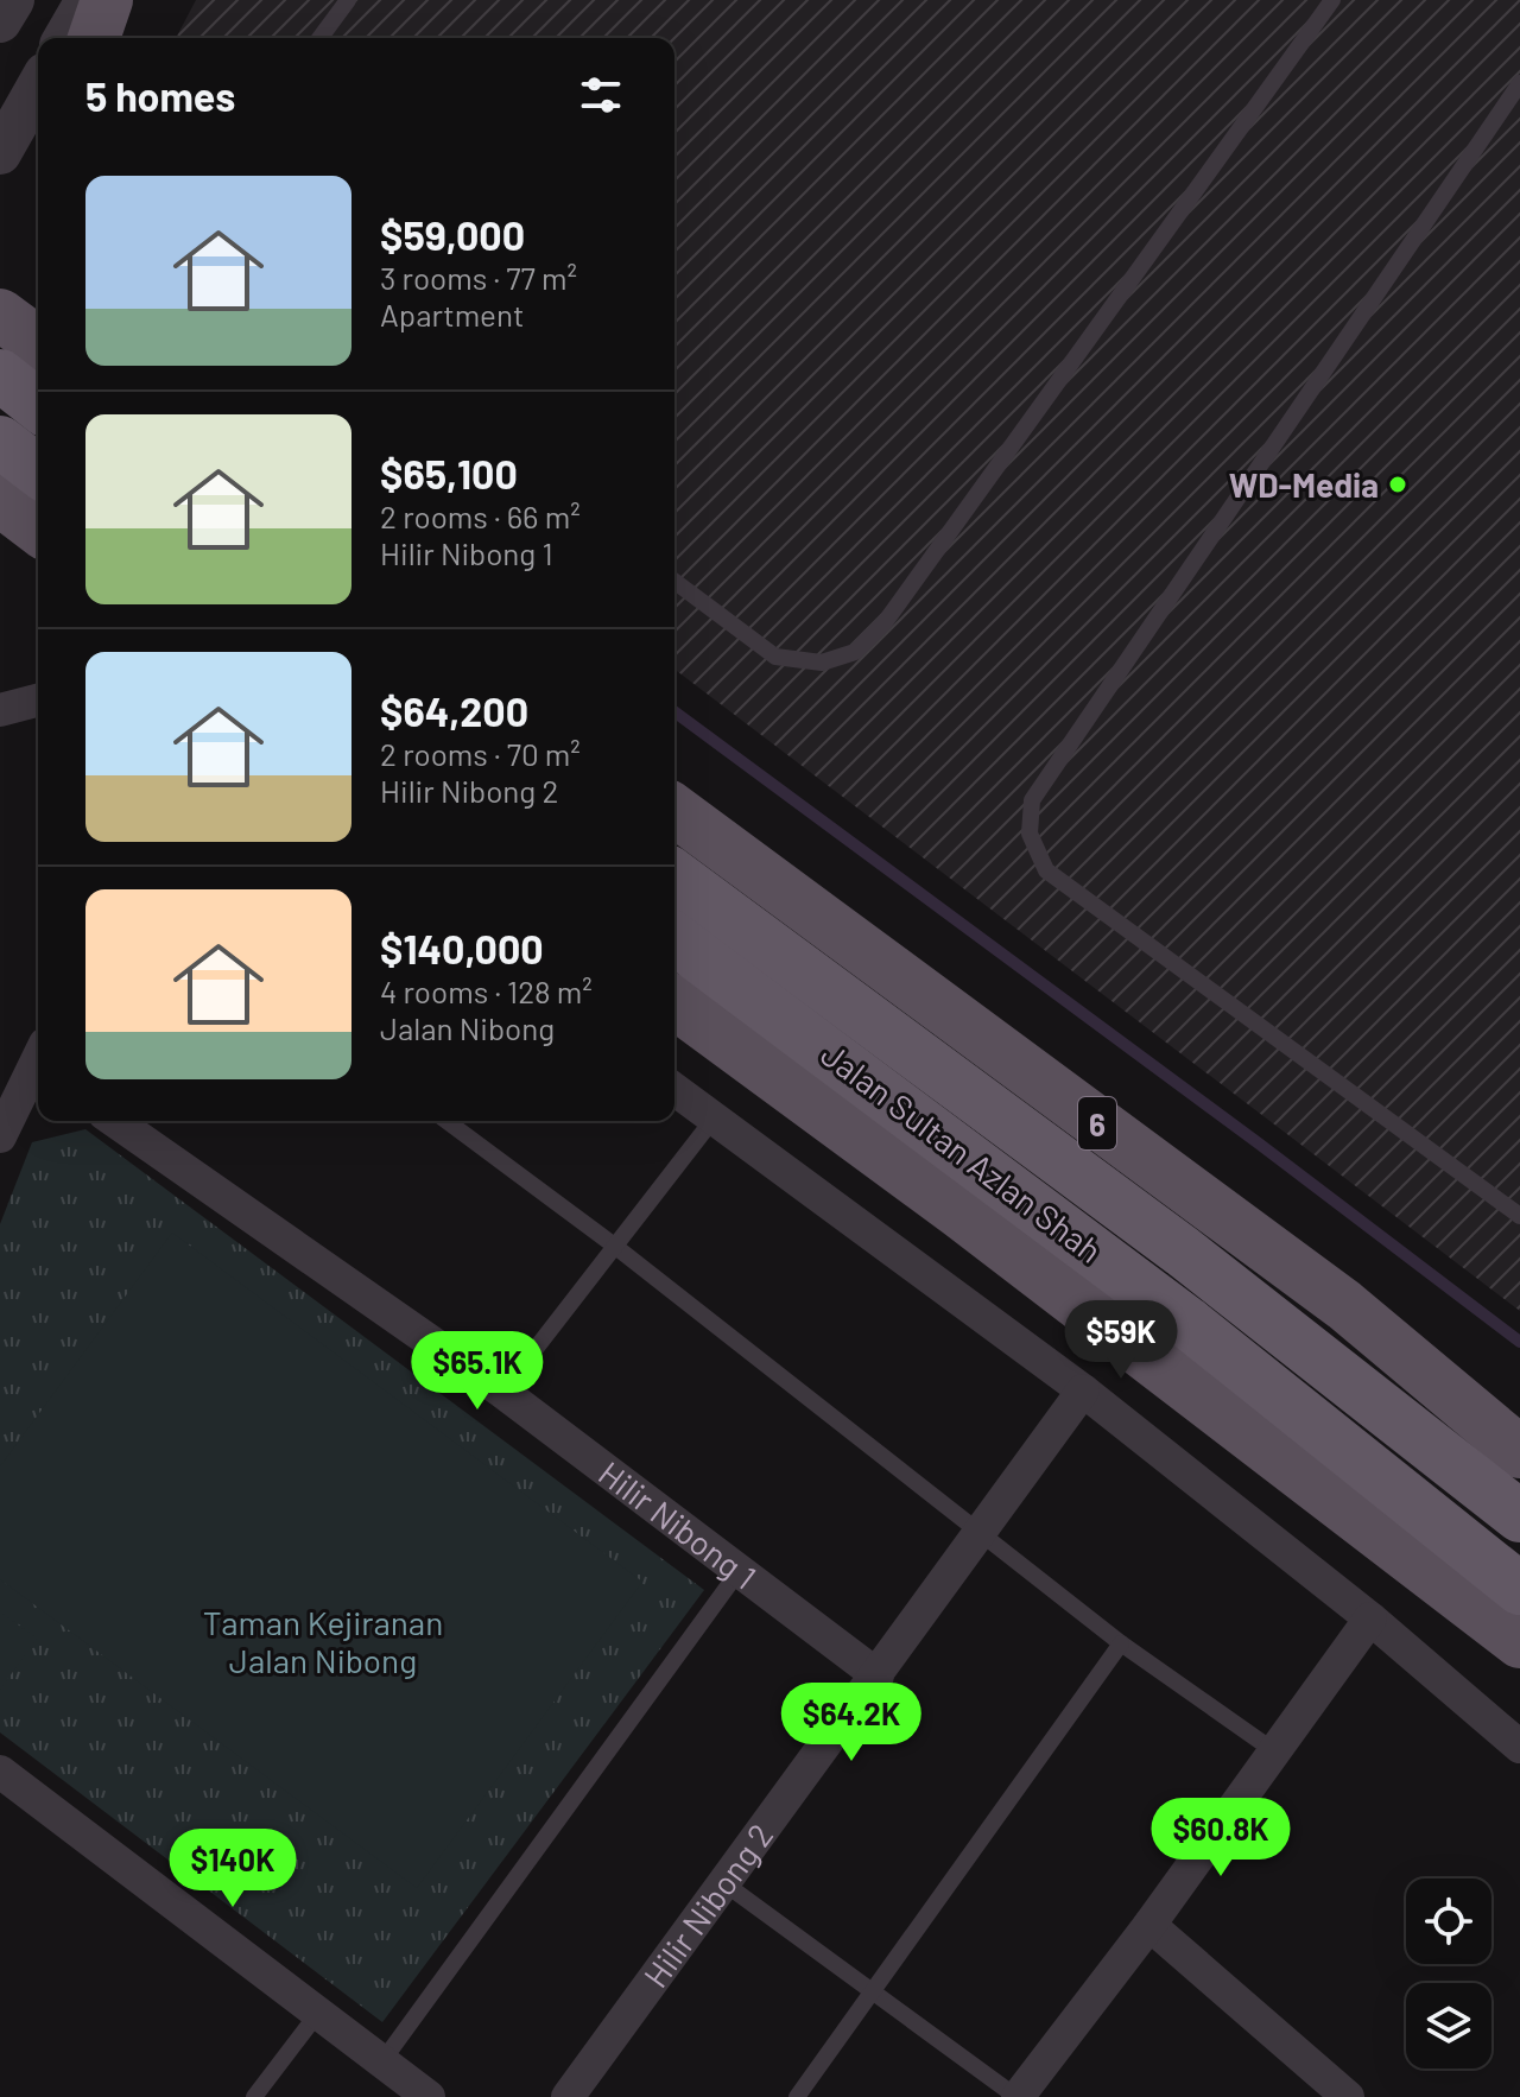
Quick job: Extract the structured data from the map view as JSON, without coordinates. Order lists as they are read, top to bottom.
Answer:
{
  "streets": {
    "highway": ["6", "Jalan Sultan Azlan Shah"],
    "street": ["Hilir Nibong 1", "Hilir Nibong 2"]
  },
  "crossings": [
    ["Hilir Nibong 1", "Hilir Nibong 2"]
  ],
  "parks": ["Taman Kejiranan Jalan Nibong"],
  "places": ["WD-Media"],
  "page": {
    "heading": "5 homes",
    "list": [
      {
        "name": "$59,000",
        "note": "3 rooms · 77 m² · Apartment"
      },
      {
        "name": "$65,100",
        "note": "2 rooms · 66 m² · Hilir Nibong 1"
      },
      {
        "name": "$64,200",
        "note": "2 rooms · 70 m² · Hilir Nibong 2"
      },
      {
        "name": "$140,000",
        "note": "4 rooms · 128 m² · Jalan Nibong"
      }
    ],
    "price": [
      "$59K",
      "$65.1K",
      "$64.2K",
      "$60.8K",
      "$140K"
    ]
  }
}
